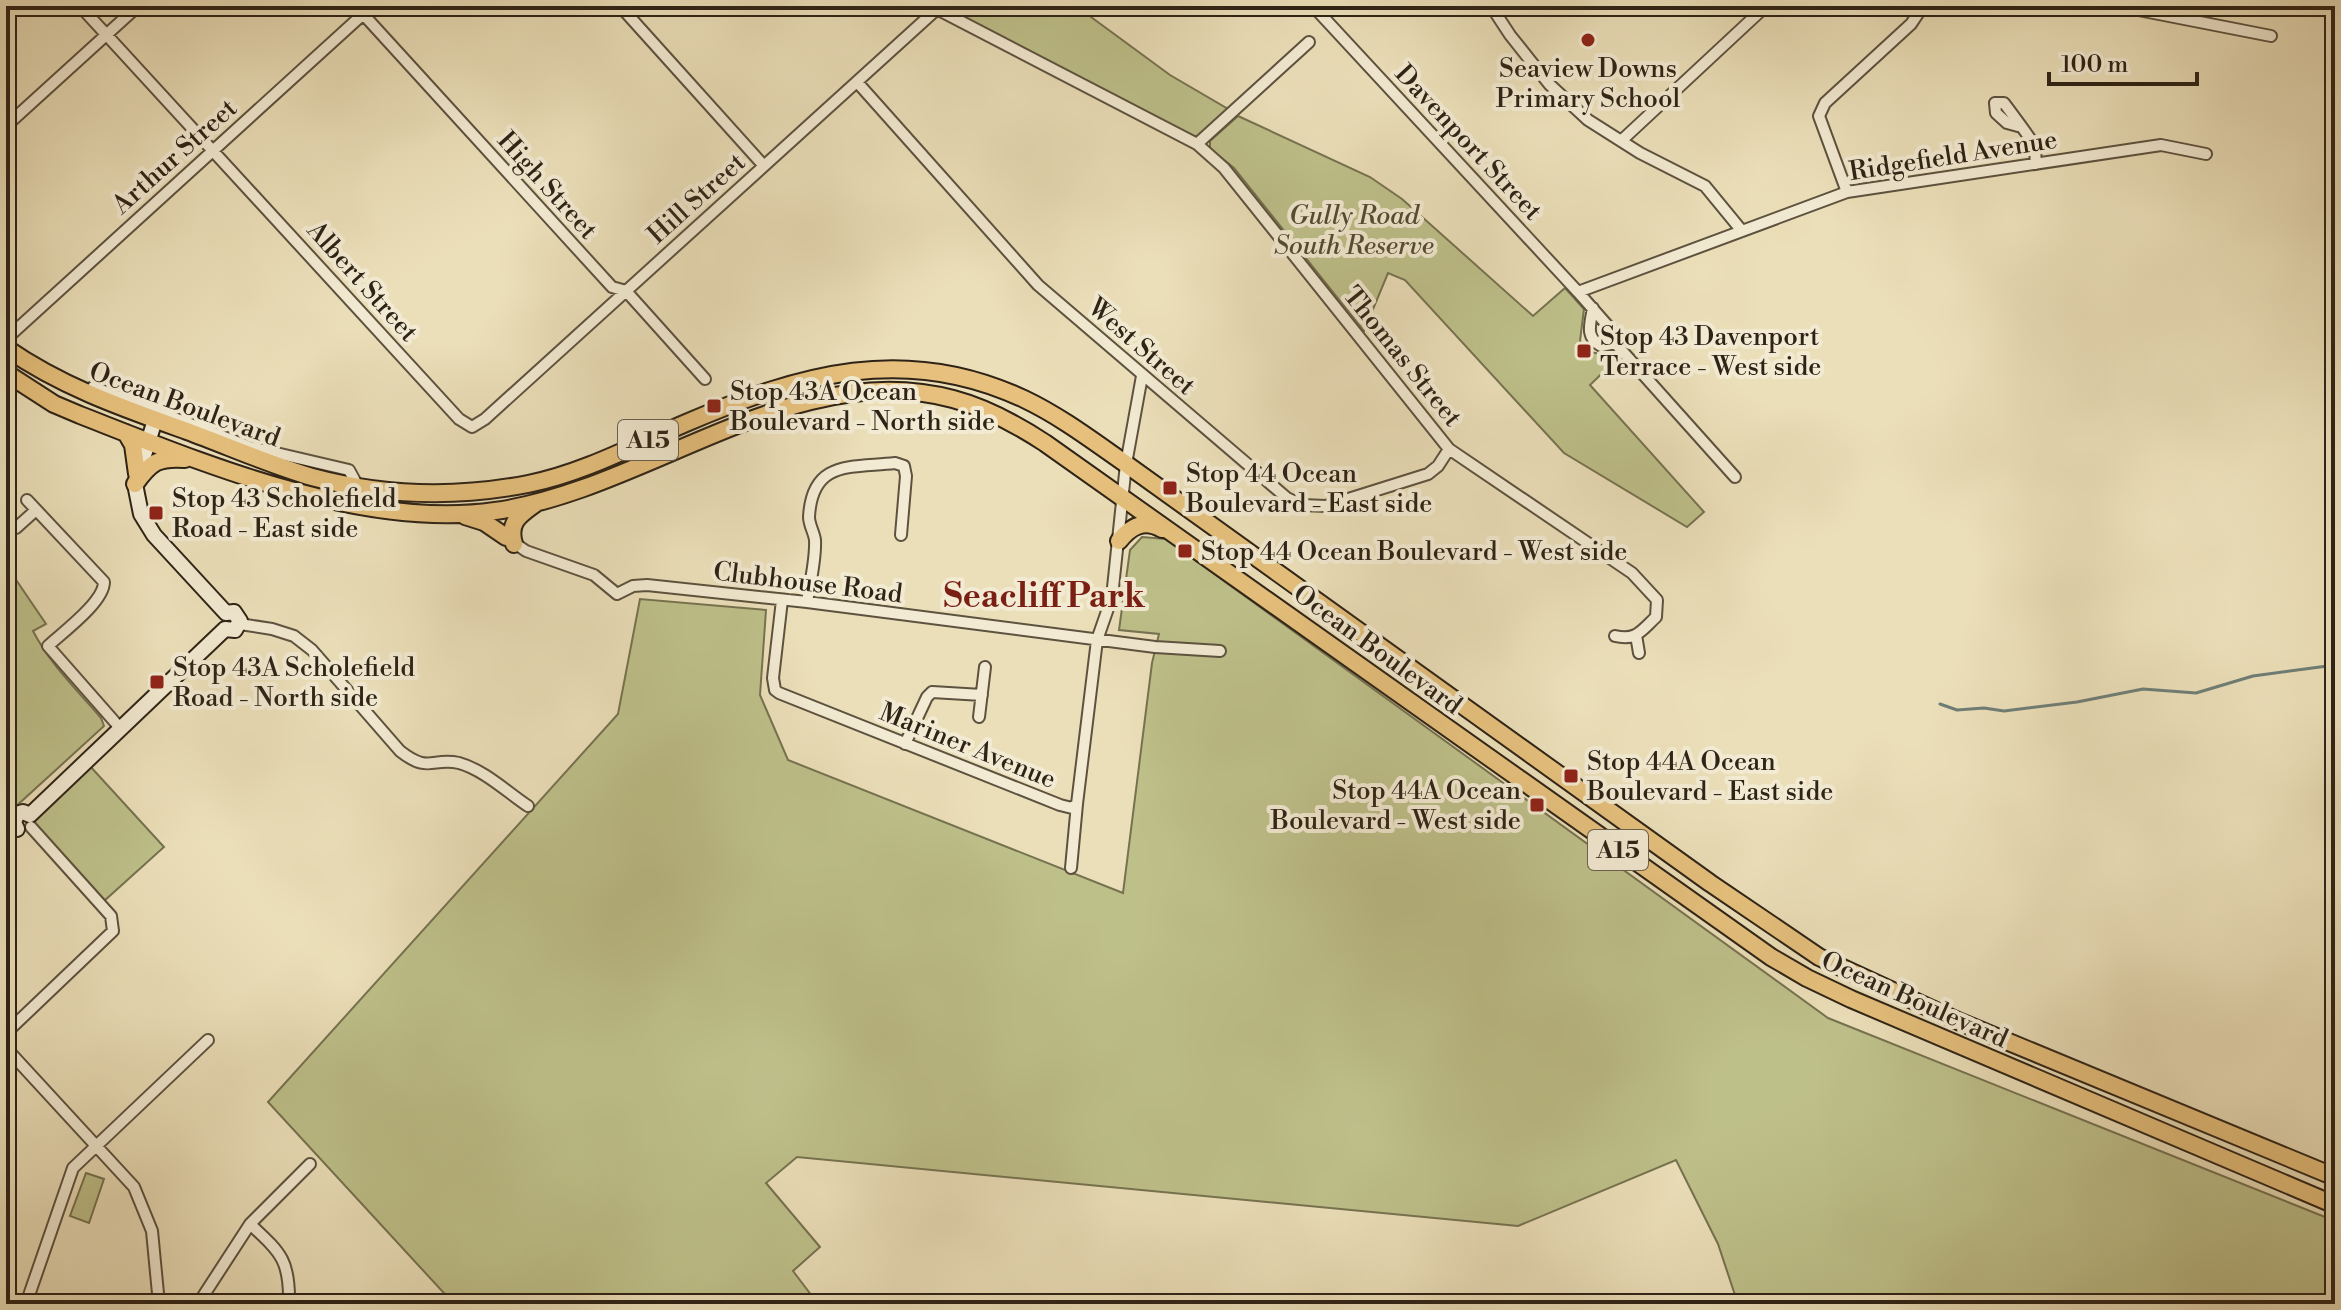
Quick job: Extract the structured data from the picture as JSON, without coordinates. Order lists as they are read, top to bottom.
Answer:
{
  "streets": {
    "main road": ["Ocean Boulevard", "A15"],
    "street": [
      "Davenport Street",
      "Ridgefield Avenue",
      "Arthur Street",
      "High Street",
      "Hill Street",
      "Albert Street",
      "West Street",
      "Thomas Street",
      "Clubhouse Road",
      "Mariner Avenue"
    ]
  },
  "crossings": [
    ["Davenport Street", "Ridgefield Avenue"],
    ["Arthur Street", "High Street"],
    ["Arthur Street", "Albert Street"],
    ["High Street", "Hill Street"],
    ["Hill Street", "Albert Street"],
    ["Hill Street", "West Street"],
    ["Hill Street", "Thomas Street"],
    ["West Street", "Thomas Street"],
    ["West Street", "Mariner Avenue"],
    ["Ocean Boulevard", "Mariner Avenue"],
    ["Clubhouse Road", "Mariner Avenue"]
  ],
  "districts": ["Seacliff Park"],
  "parks": ["Gully Road South Reserve"],
  "places": {
    "other": ["Seaview Downs Primary School"],
    "transit": [
      "Stop 43 Davenport Terrace - West side",
      "Stop 43A Ocean Boulevard - North side",
      "Stop 44 Ocean Boulevard - East side",
      "Stop 43 Scholefield Road - East side",
      "Stop 44 Ocean Boulevard - West side",
      "Stop 43A Scholefield Road - North side",
      "Stop 44A Ocean Boulevard - East side",
      "Stop 44A Ocean Boulevard - West side"
    ]
  },
  "scale_bar": "100 m"
}
